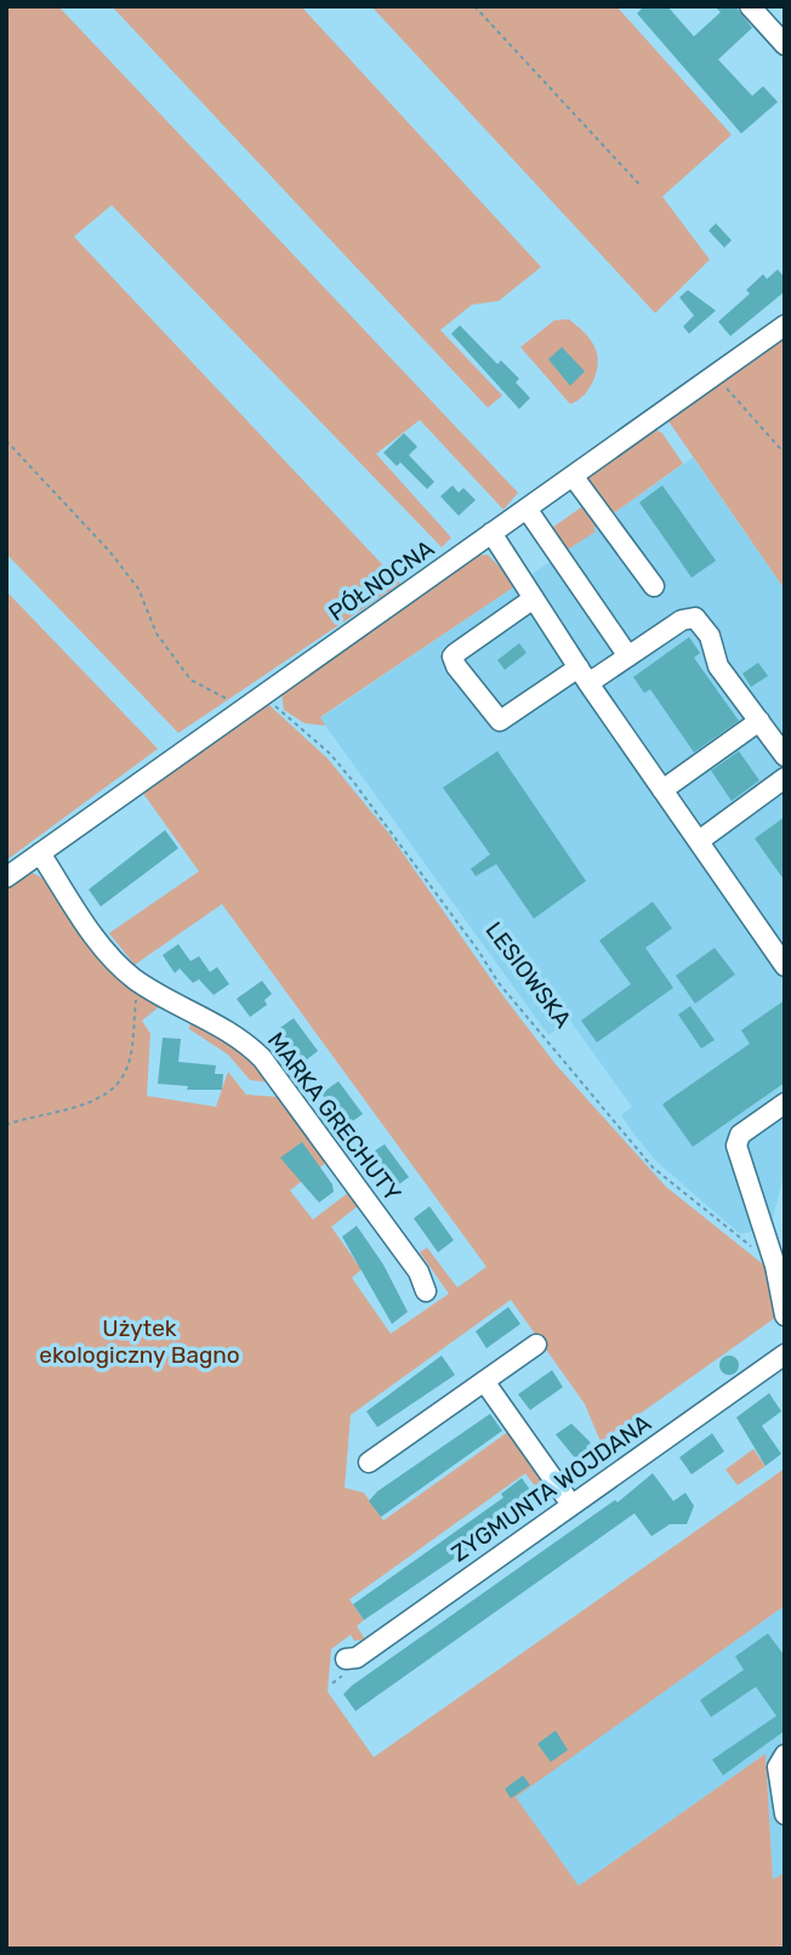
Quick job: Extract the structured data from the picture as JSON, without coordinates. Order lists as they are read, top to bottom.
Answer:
{
  "streets": {
    "street": ["PÓŁNOCNA", "MARKA GRECHUTY", "ZYGMUNTA WOJDANA"],
    "path": ["LESIOWSKA"]
  },
  "crossings": [
    ["PÓŁNOCNA", "LESIOWSKA"],
    ["PÓŁNOCNA", "MARKA GRECHUTY"]
  ],
  "parks": ["Użytek ekologiczny Bagno"]
}
